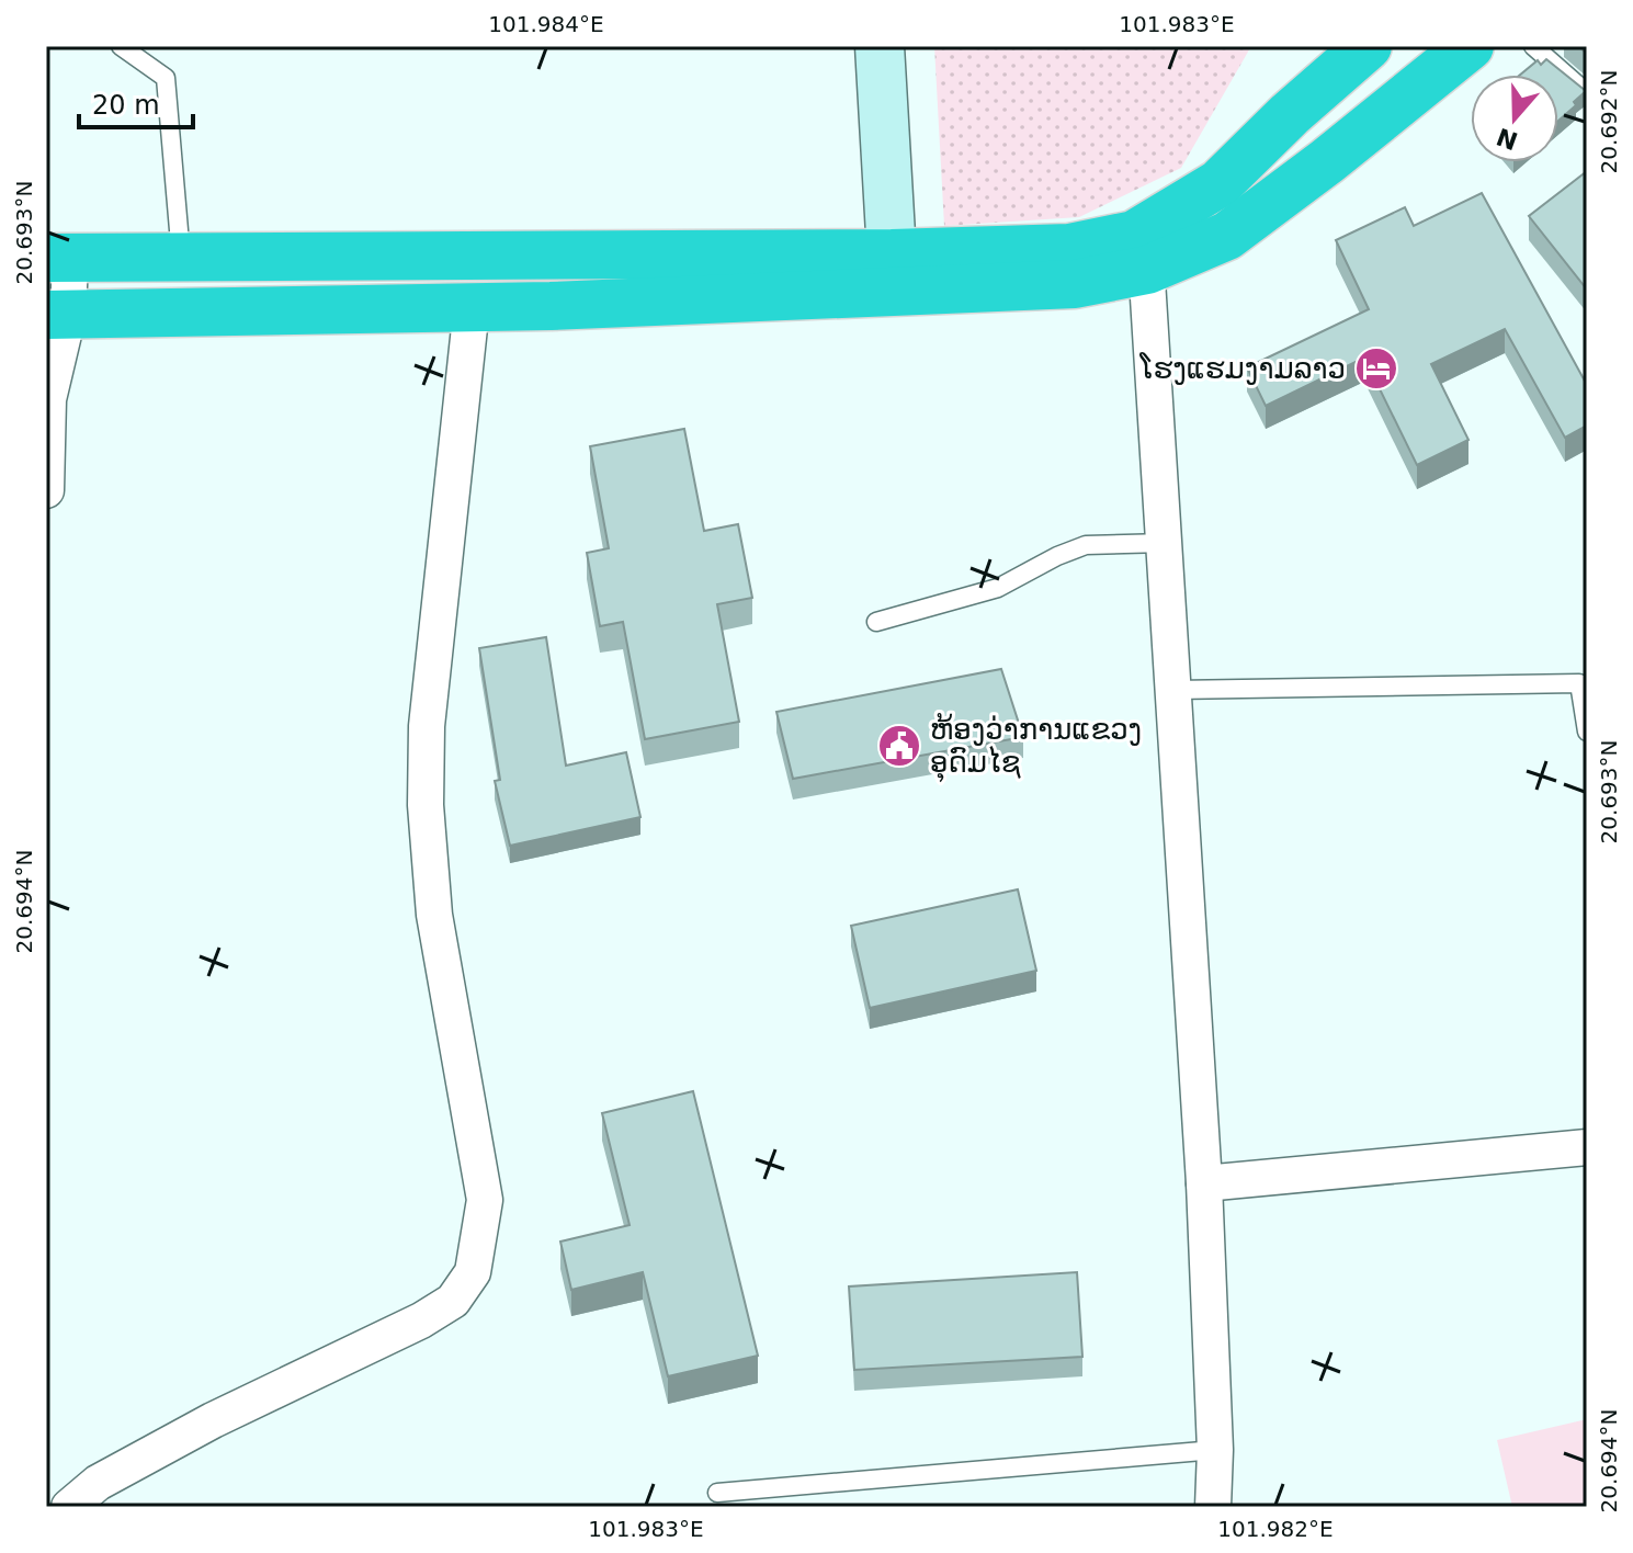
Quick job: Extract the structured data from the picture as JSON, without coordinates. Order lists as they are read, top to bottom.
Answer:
{
  "places": {
    "hotel": ["ໂຮງແຮມງາມລາວ"],
    "public building": ["ຫ້ອງວ່າການແຂວງ ອຸດົມໄຊ"]
  },
  "scale_bar": "20 m",
  "north": "bottom",
  "coordinates": [
    "101.984°E",
    "101.983°E",
    "20.692°N",
    "20.693°N",
    "20.694°N",
    "101.982°E"
  ]
}
